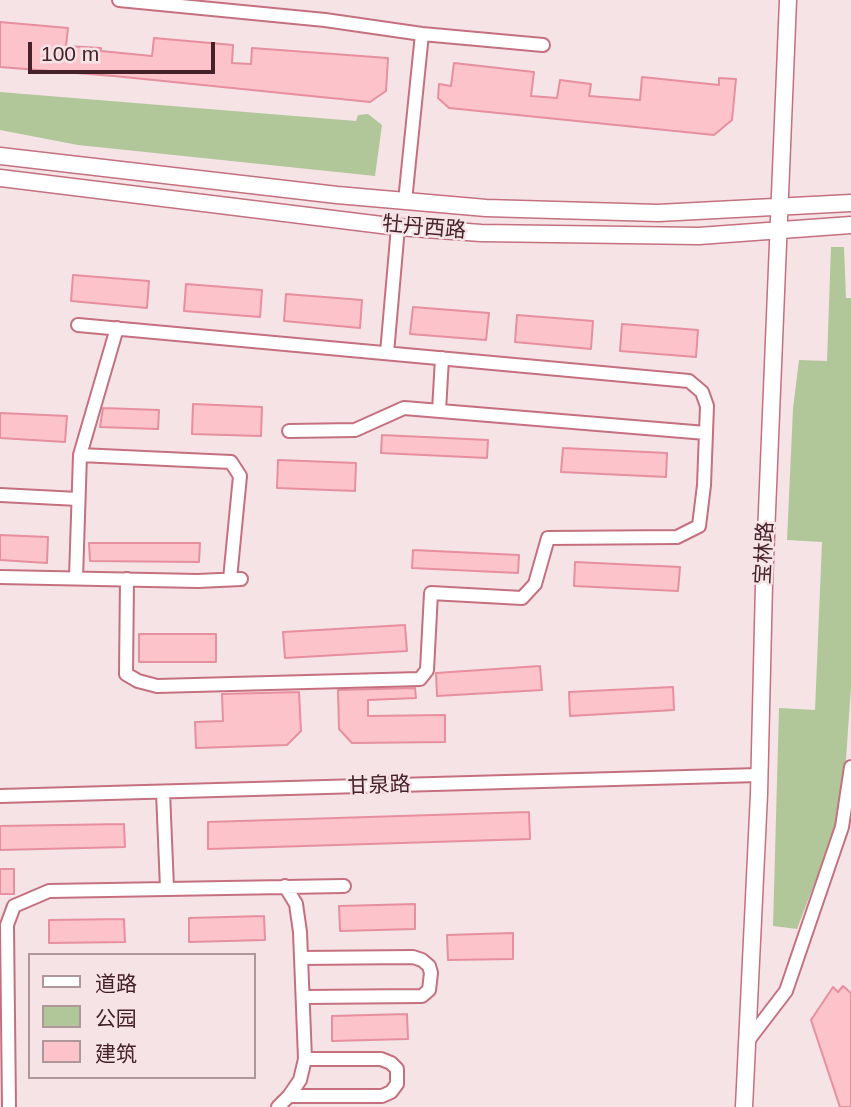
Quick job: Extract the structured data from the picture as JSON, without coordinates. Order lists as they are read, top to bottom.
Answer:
{
  "streets": {
    "street": ["牡丹西路", "宝林路", "甘泉路"]
  },
  "crossings": [
    ["牡丹西路", "宝林路"],
    ["宝林路", "甘泉路"]
  ],
  "legend": ["道路", "公园", "建筑"],
  "scale_bar": "100 m"
}
